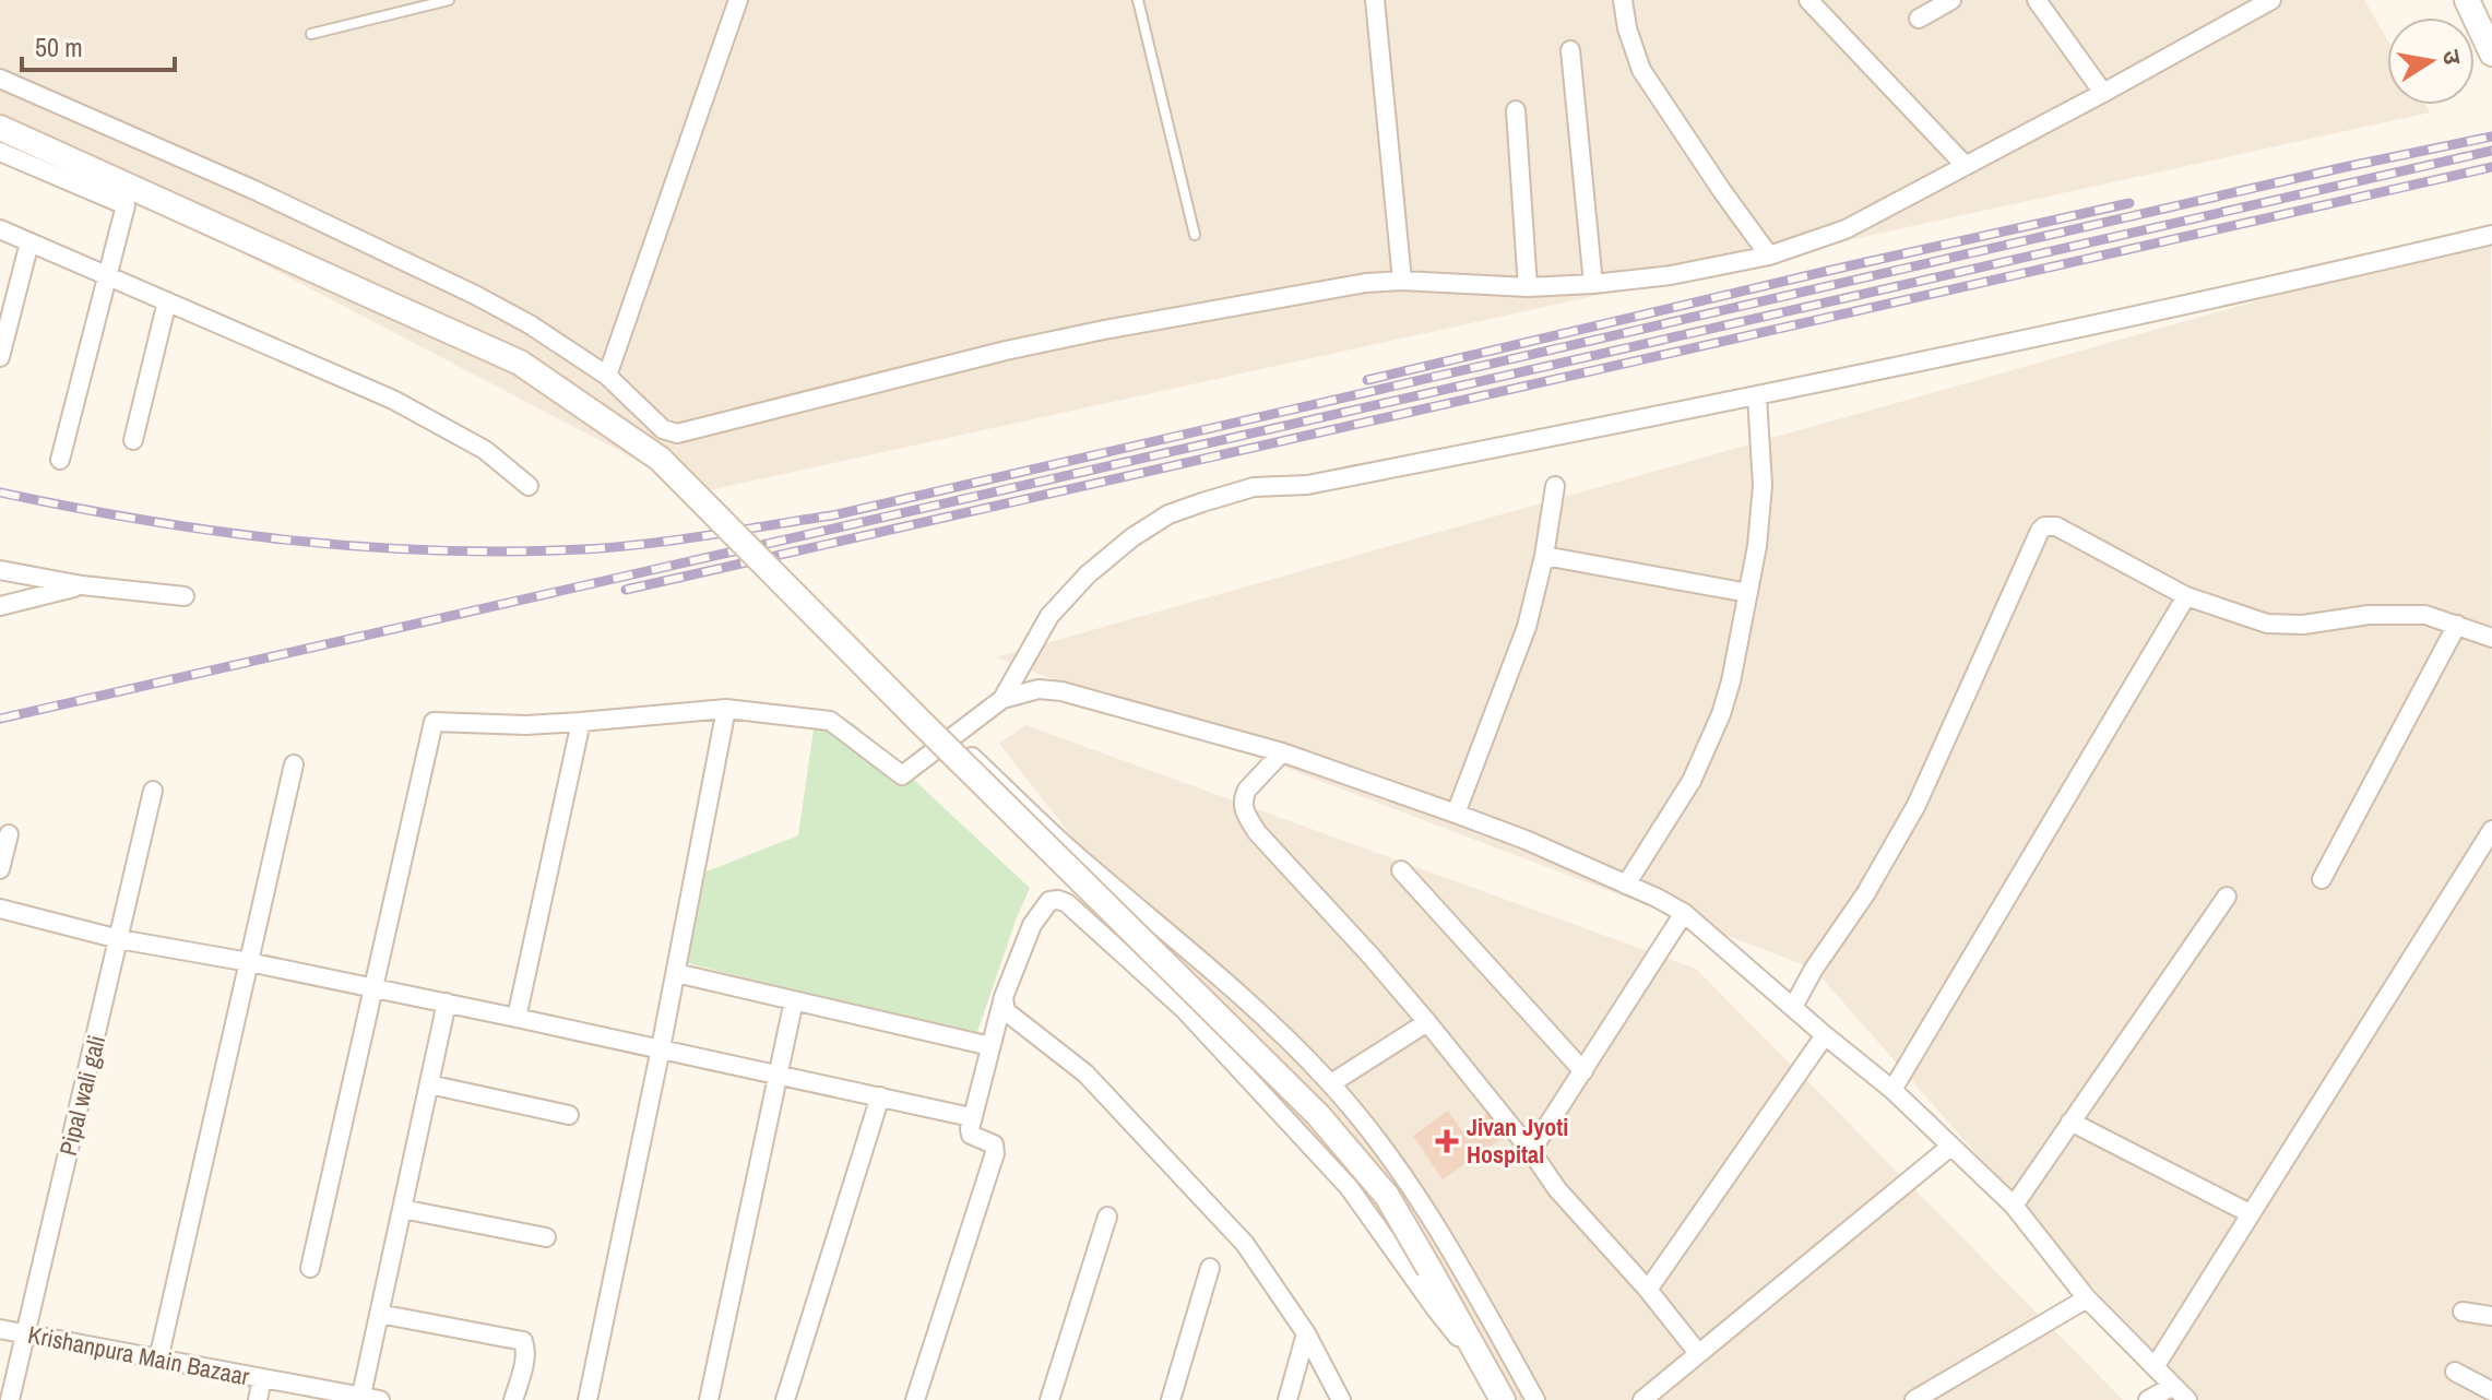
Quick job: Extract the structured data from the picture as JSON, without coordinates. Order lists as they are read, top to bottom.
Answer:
{
  "streets": {
    "street": ["Pipal wali gali", "Krishanpura Main Bazaar"]
  },
  "crossings": [
    ["Pipal wali gali", "Krishanpura Main Bazaar"]
  ],
  "places": {
    "health": ["Jivan Jyoti Hospital"]
  },
  "scale_bar": "50 m",
  "north": "right"
}
